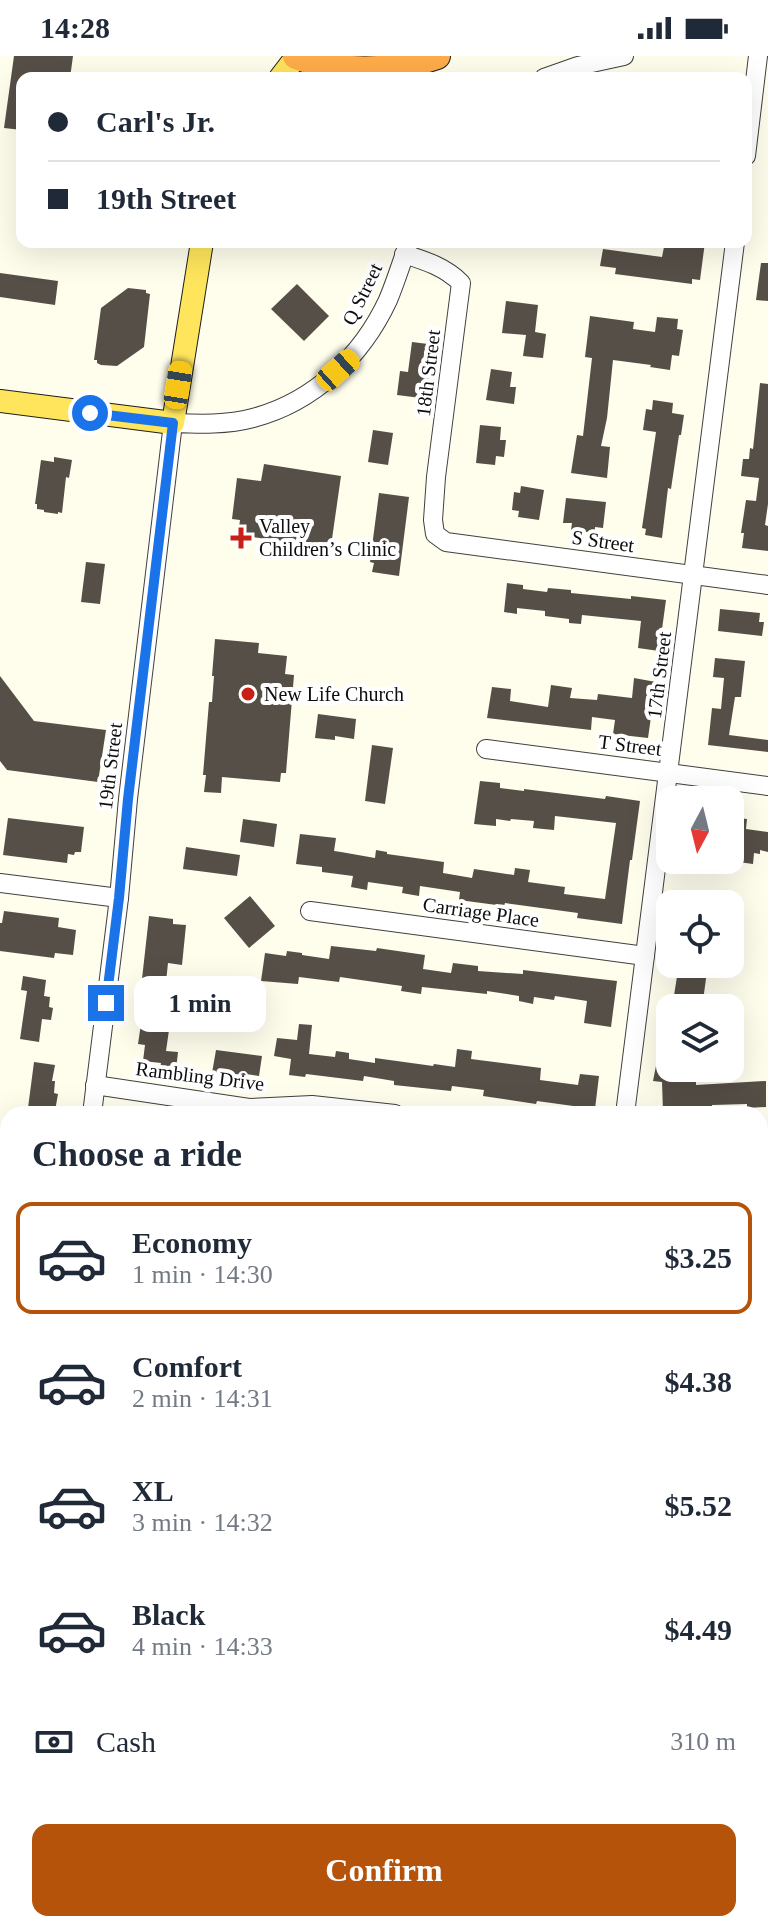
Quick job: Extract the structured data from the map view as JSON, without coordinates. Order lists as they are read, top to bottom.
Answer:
{
  "streets": {
    "street": [
      "Q Street",
      "18th Street",
      "S Street",
      "17th Street",
      "T Street",
      "19th Street",
      "Carriage Place",
      "Rambling Drive"
    ]
  },
  "crossings": [
    ["Q Street", "18th Street"],
    ["Q Street", "19th Street"],
    ["18th Street", "S Street"],
    ["S Street", "17th Street"],
    ["17th Street", "T Street"],
    ["17th Street", "Carriage Place"],
    ["19th Street", "Rambling Drive"]
  ],
  "places": {
    "health": ["Valley Children’s Clinic"],
    "other": ["New Life Church"]
  },
  "north": "bottom",
  "page": {
    "status": "14:28",
    "banner": ["Carl's Jr.", "19th Street"],
    "bubble": "1 min",
    "heading": "Choose a ride",
    "list": [
      {
        "name": "Economy",
        "note": "1 min · 14:30",
        "value": "$3.25"
      },
      {
        "name": "Comfort",
        "note": "2 min · 14:31",
        "value": "$4.38"
      },
      {
        "name": "XL",
        "note": "3 min · 14:32",
        "value": "$5.52"
      },
      {
        "name": "Black",
        "note": "4 min · 14:33",
        "value": "$4.49"
      }
    ],
    "pay": ["Cash", "310 m"],
    "buttons": "Confirm"
  }
}
